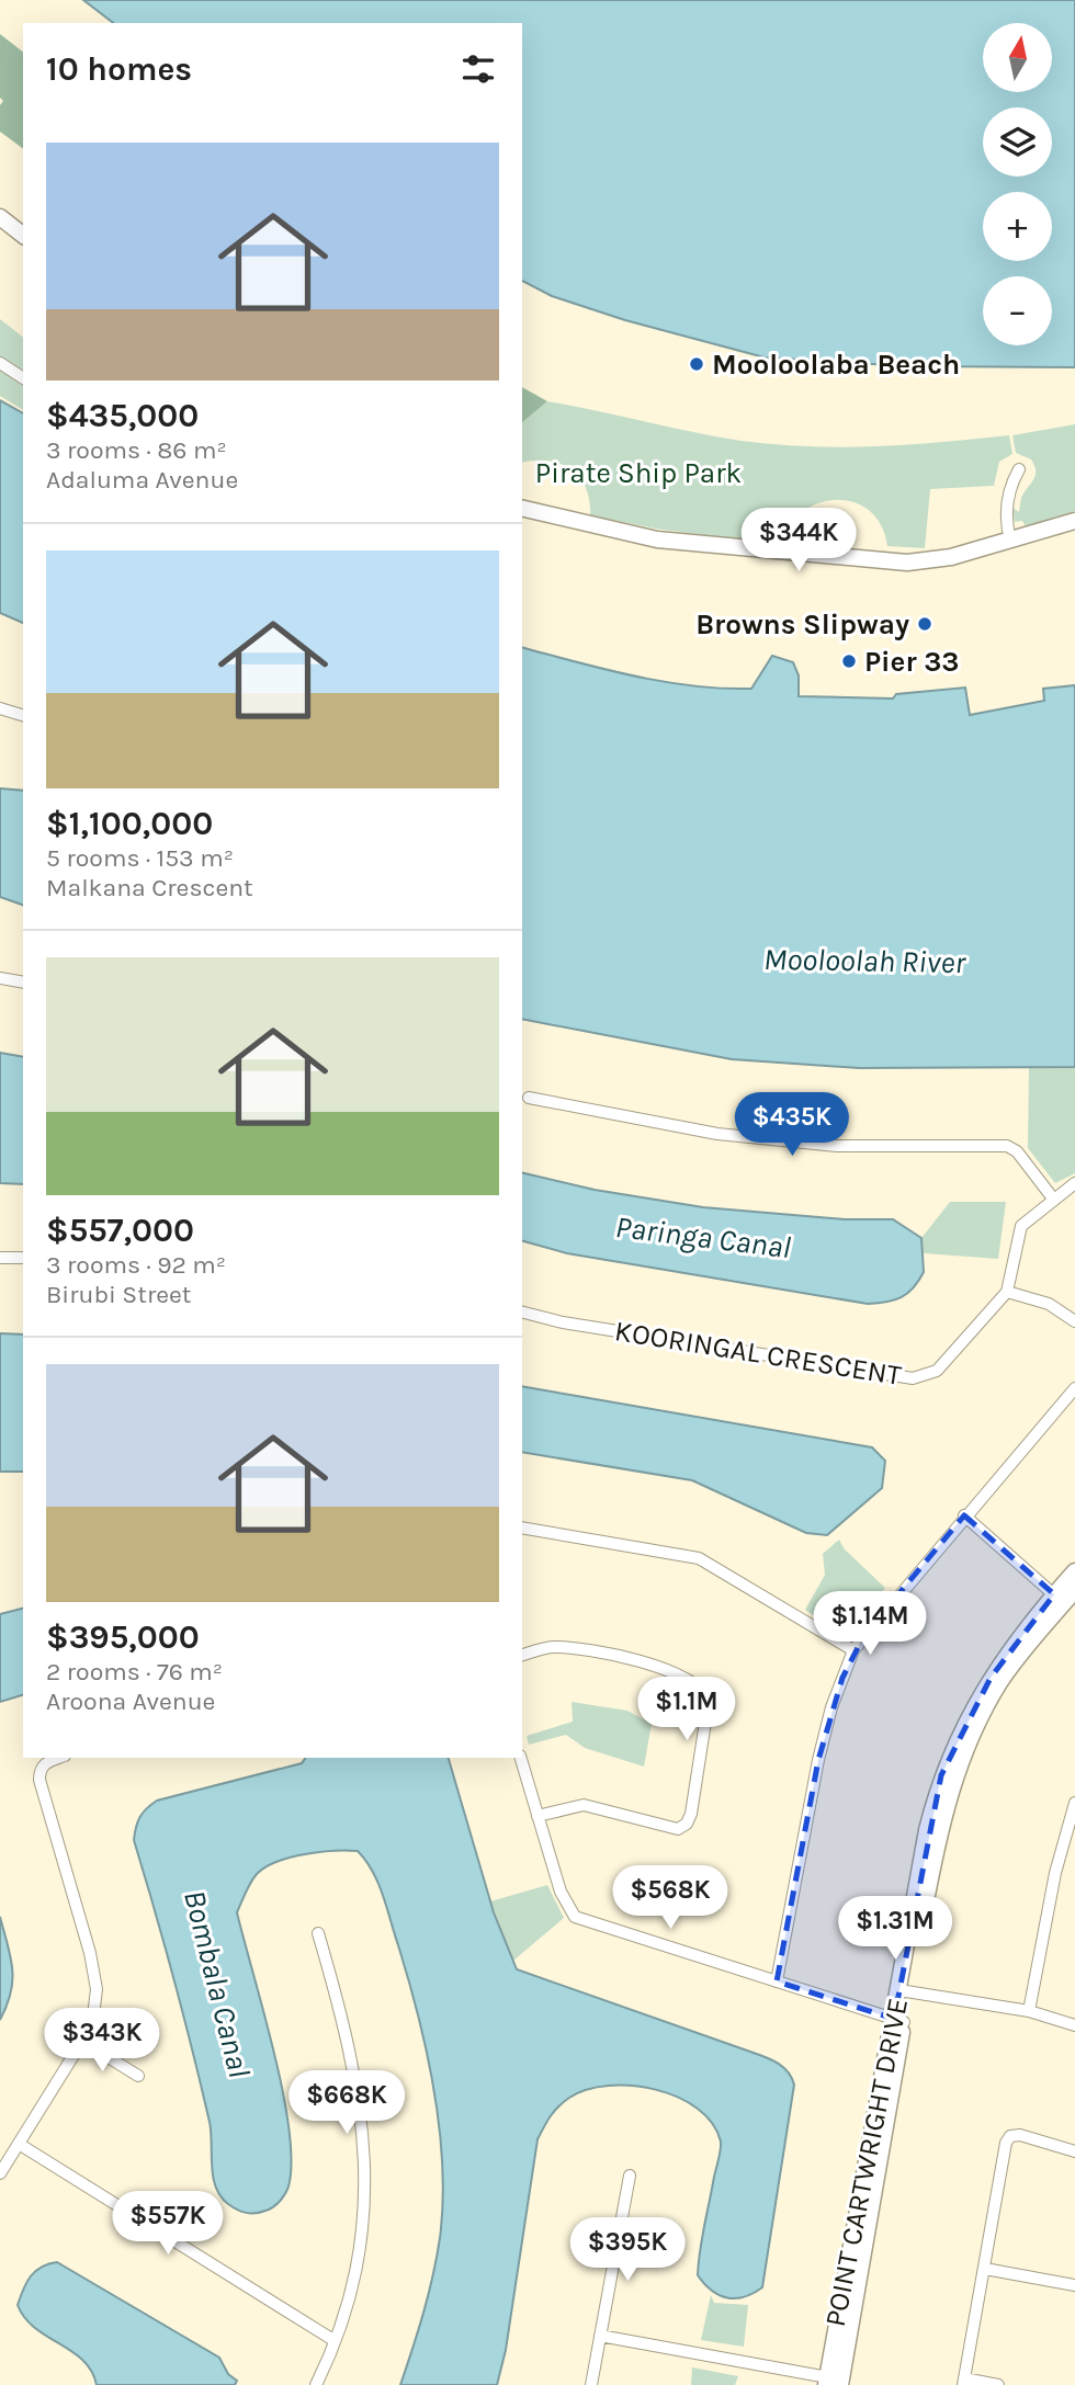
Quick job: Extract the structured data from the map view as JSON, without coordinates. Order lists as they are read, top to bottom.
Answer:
{
  "streets": {
    "main road": ["POINT CARTWRIGHT DRIVE"],
    "street": ["KOORINGAL CRESCENT"]
  },
  "water": ["Mooloolah River", "Paringa Canal", "Bombala Canal"],
  "parks": ["Pirate Ship Park"],
  "places": ["Mooloolaba Beach", "Browns Slipway", "Pier 33"],
  "north": "top",
  "page": {
    "map_buttons": ["+", "−"],
    "heading": "10 homes",
    "list": [
      {
        "name": "$435,000",
        "note": "3 rooms · 86 m² · Adaluma Avenue"
      },
      {
        "name": "$1,100,000",
        "note": "5 rooms · 153 m² · Malkana Crescent"
      },
      {
        "name": "$557,000",
        "note": "3 rooms · 92 m² · Birubi Street"
      },
      {
        "name": "$395,000",
        "note": "2 rooms · 76 m² · Aroona Avenue"
      }
    ],
    "price": [
      "$344K",
      "$435K",
      "$1.14M",
      "$1.1M",
      "$568K",
      "$1.31M",
      "$343K",
      "$668K",
      "$557K",
      "$395K"
    ]
  }
}
